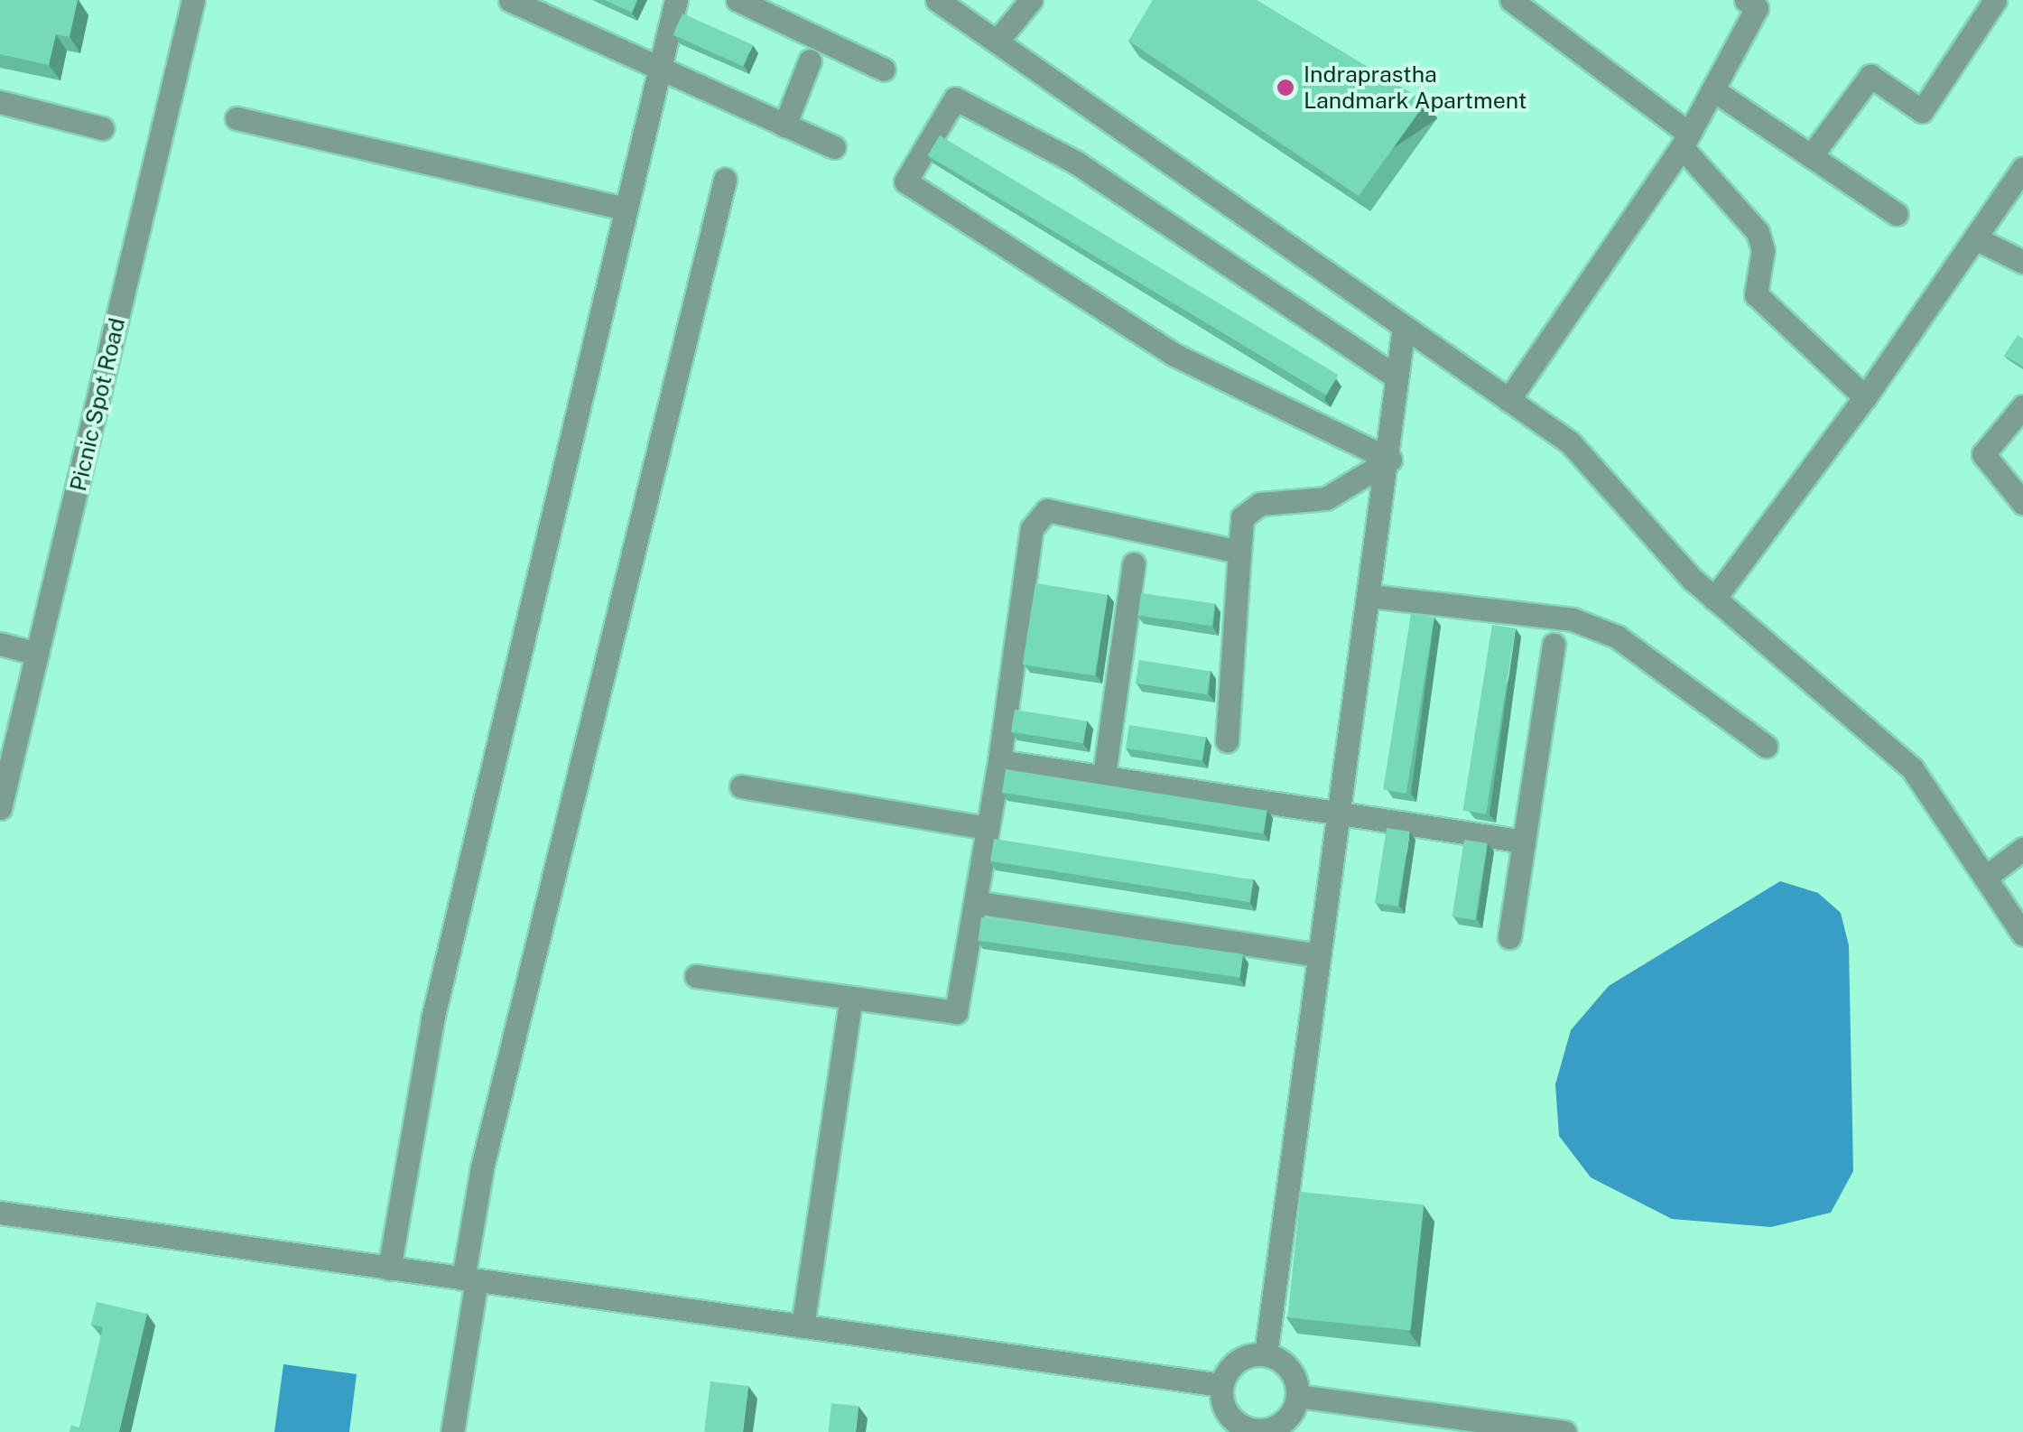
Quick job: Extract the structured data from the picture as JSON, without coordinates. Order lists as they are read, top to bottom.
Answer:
{
  "streets": {
    "street": ["Picnic Spot Road"]
  },
  "places": ["Indraprastha Landmark Apartment"]
}
